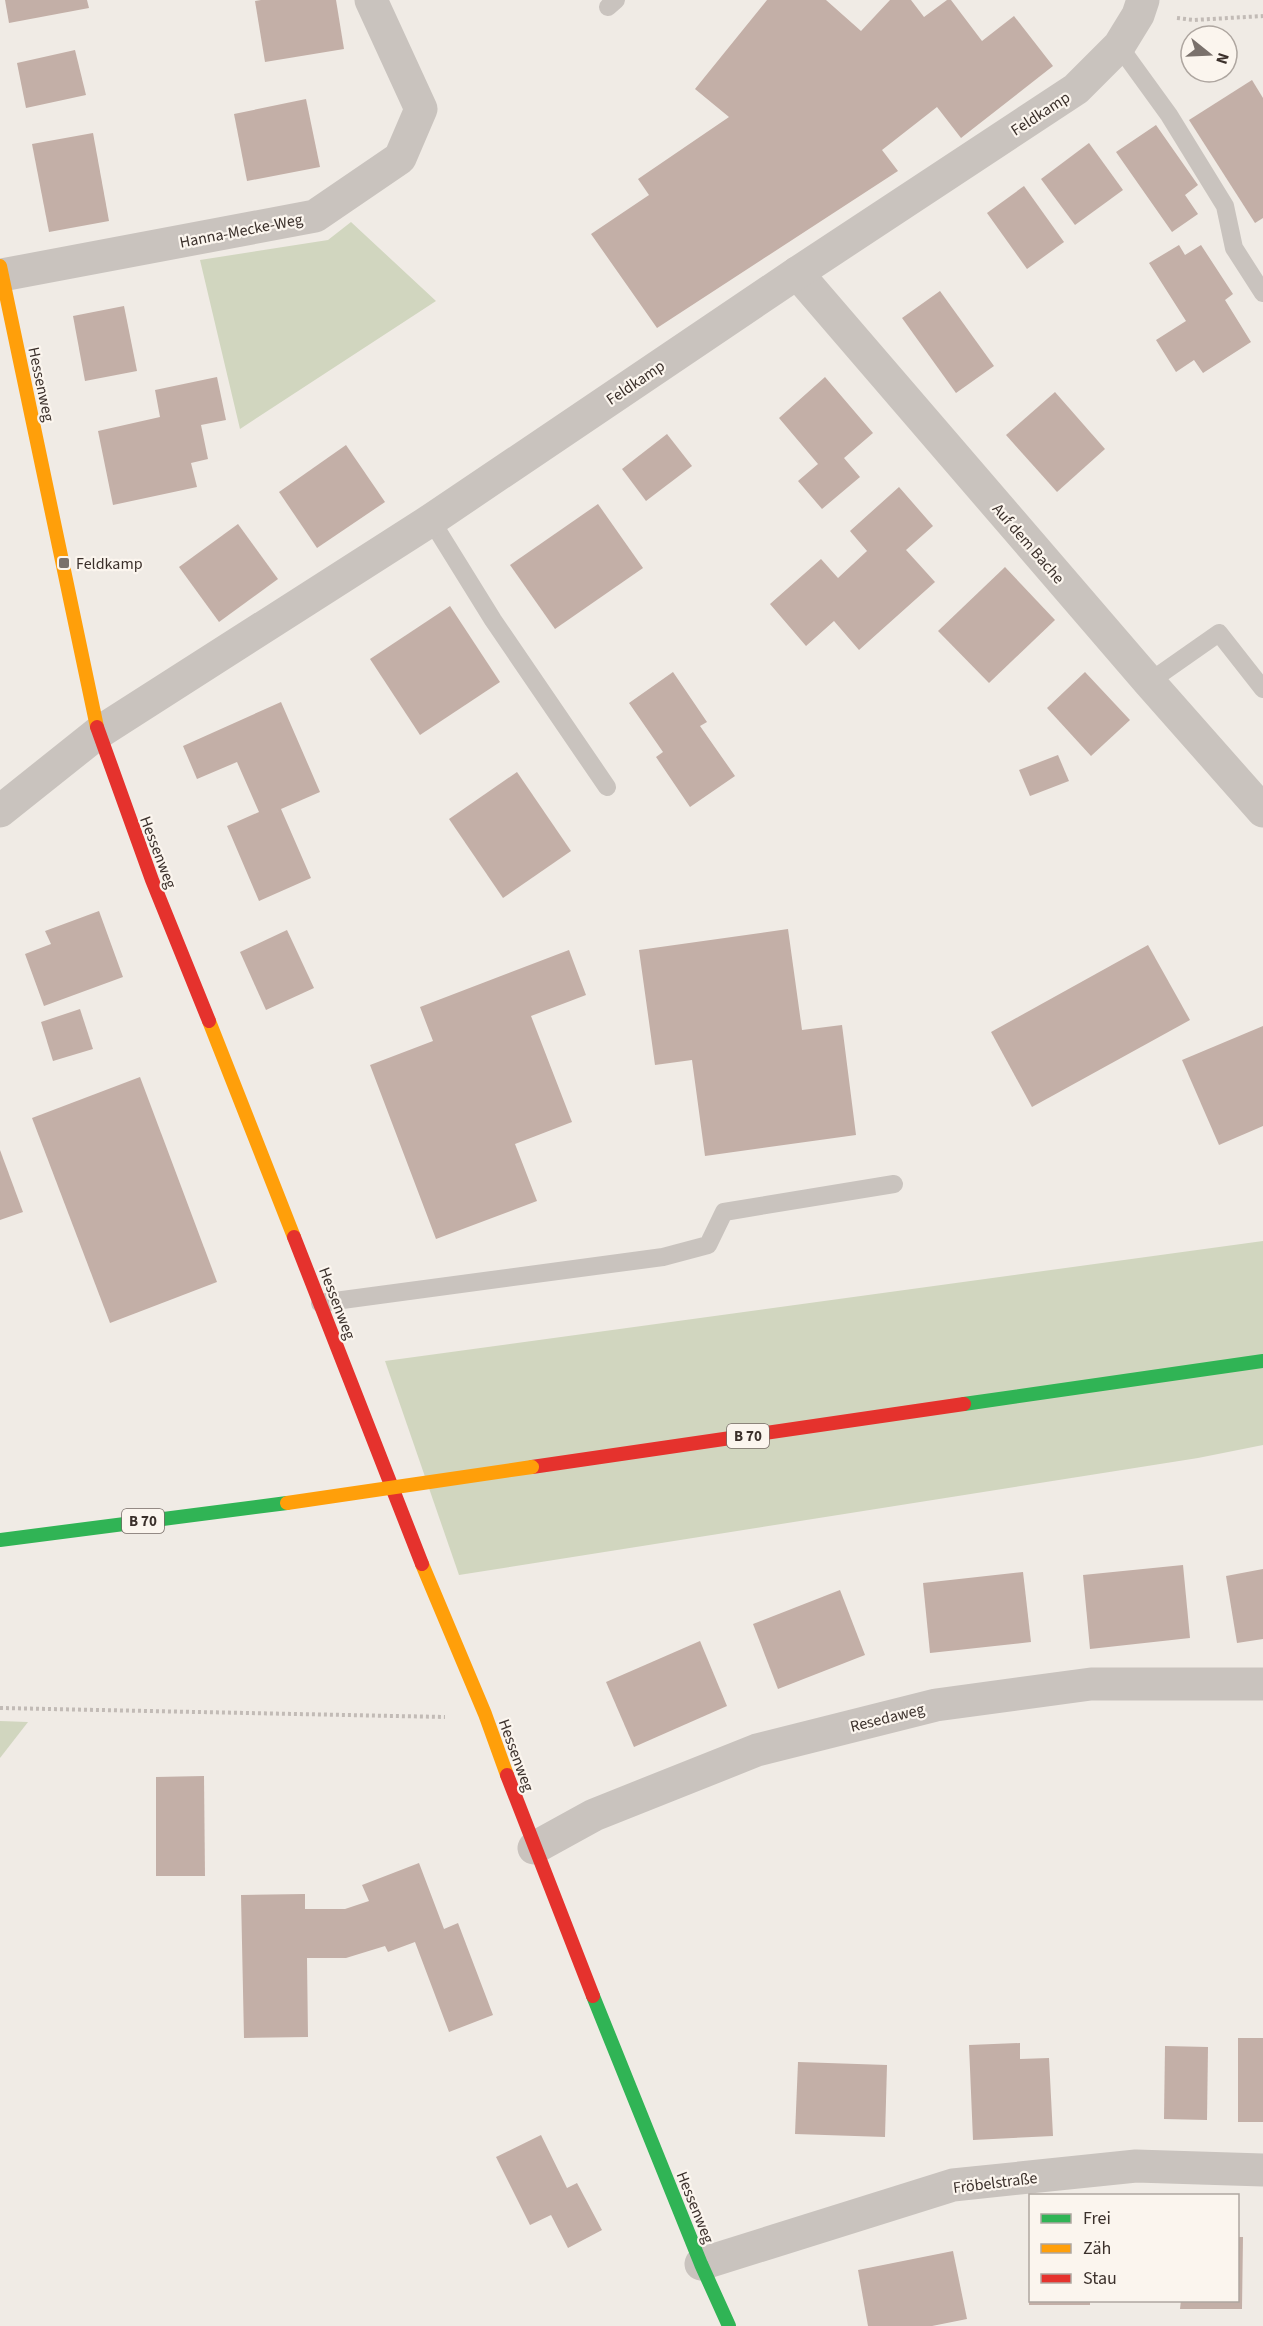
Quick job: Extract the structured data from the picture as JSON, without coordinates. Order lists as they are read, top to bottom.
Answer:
{
  "streets": {
    "street": [
      "Feldkamp",
      "Hanna-Mecke-Weg",
      "Hessenweg",
      "Auf dem Bache",
      "B 70",
      "Resedaweg",
      "Fröbelstraße"
    ]
  },
  "crossings": [
    ["Feldkamp", "Hessenweg"],
    ["Feldkamp", "Auf dem Bache"],
    ["Hanna-Mecke-Weg", "Hessenweg"],
    ["Hessenweg", "Resedaweg"],
    ["Hessenweg", "Fröbelstraße"]
  ],
  "places": {
    "transit": ["Feldkamp"]
  },
  "legend": ["Frei", "Zäh", "Stau"],
  "north": "right"
}
